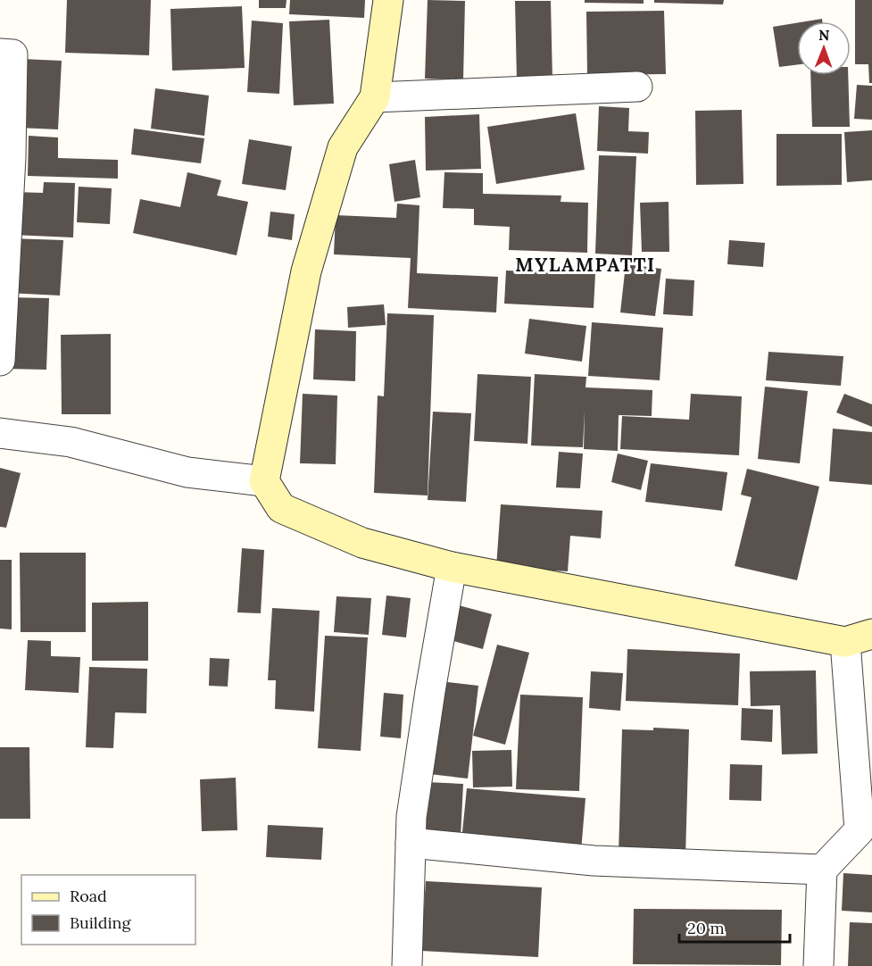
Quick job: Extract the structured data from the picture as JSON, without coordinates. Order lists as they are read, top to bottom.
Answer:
{
  "districts": ["MYLAMPATTI"],
  "legend": ["Road", "Building"],
  "scale_bar": "20 m",
  "north": "top"
}
